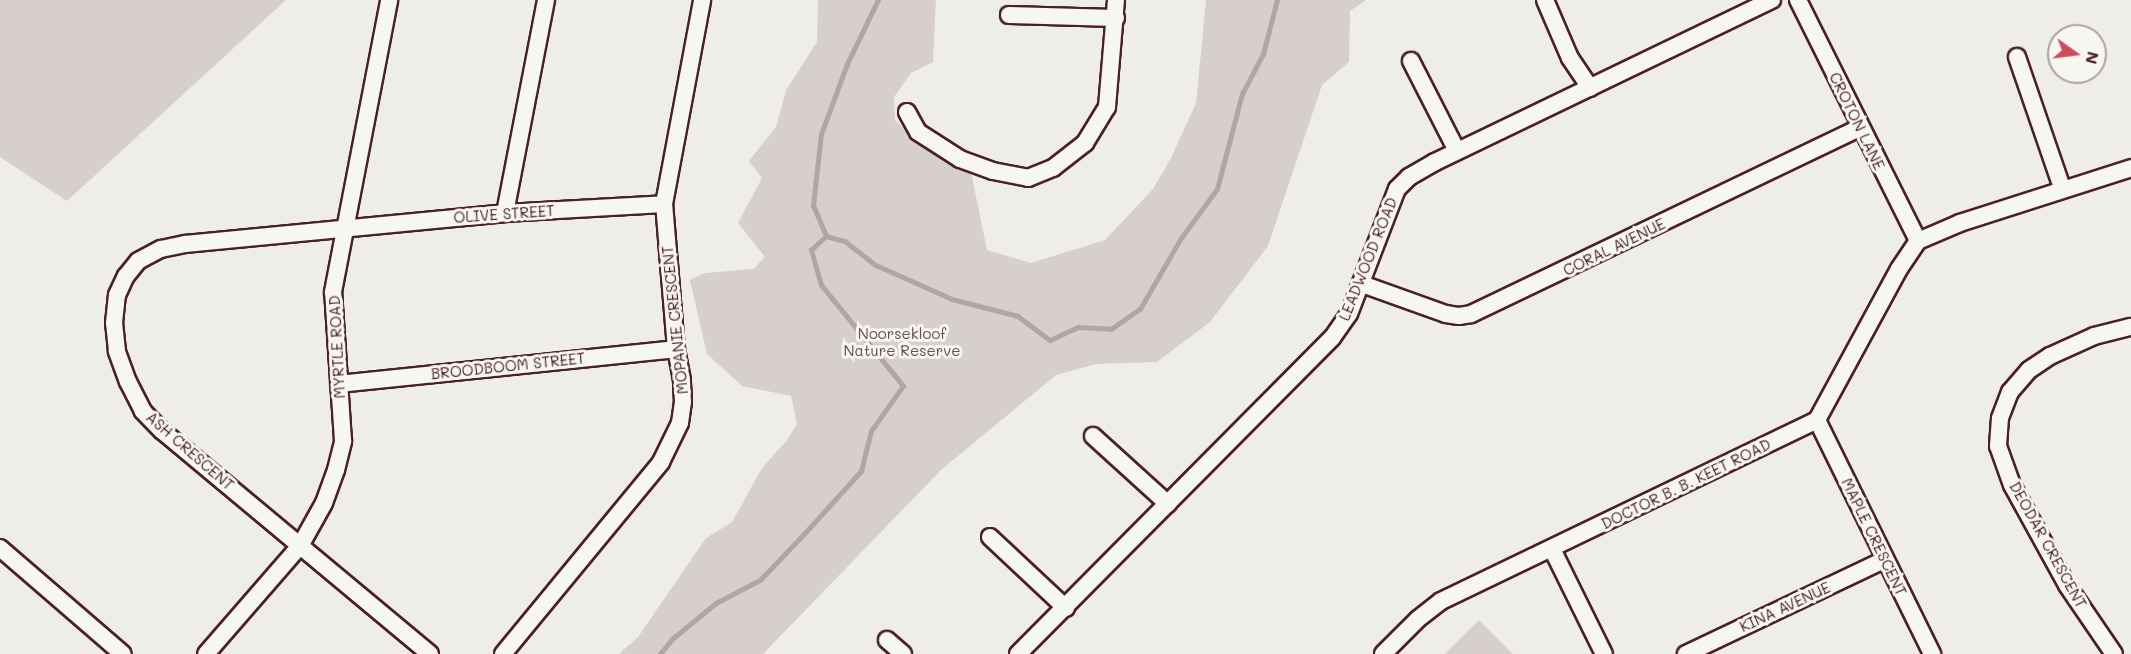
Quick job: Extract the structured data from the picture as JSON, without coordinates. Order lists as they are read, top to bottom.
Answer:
{
  "streets": {
    "street": [
      "CROTON LANE",
      "OLIVE STREET",
      "CORAL AVENUE",
      "LEADWOOD ROAD",
      "MOPANIE CRESCENT",
      "MYRTLE ROAD",
      "BROODBOOM STREET",
      "ASH CRESCENT",
      "DOCTOR B. B. KEET ROAD",
      "MAPLE CRESCENT",
      "DEODAR CRESCENT",
      "KINA AVENUE"
    ]
  },
  "crossings": [
    ["CROTON LANE", "CORAL AVENUE"],
    ["OLIVE STREET", "MOPANIE CRESCENT"],
    ["OLIVE STREET", "MYRTLE ROAD"],
    ["OLIVE STREET", "ASH CRESCENT"],
    ["CORAL AVENUE", "LEADWOOD ROAD"],
    ["MOPANIE CRESCENT", "BROODBOOM STREET"],
    ["MYRTLE ROAD", "BROODBOOM STREET"],
    ["MYRTLE ROAD", "ASH CRESCENT"],
    ["DOCTOR B. B. KEET ROAD", "MAPLE CRESCENT"],
    ["MAPLE CRESCENT", "KINA AVENUE"]
  ],
  "parks": ["Noorsekloof Nature Reserve"],
  "north": "right"
}
